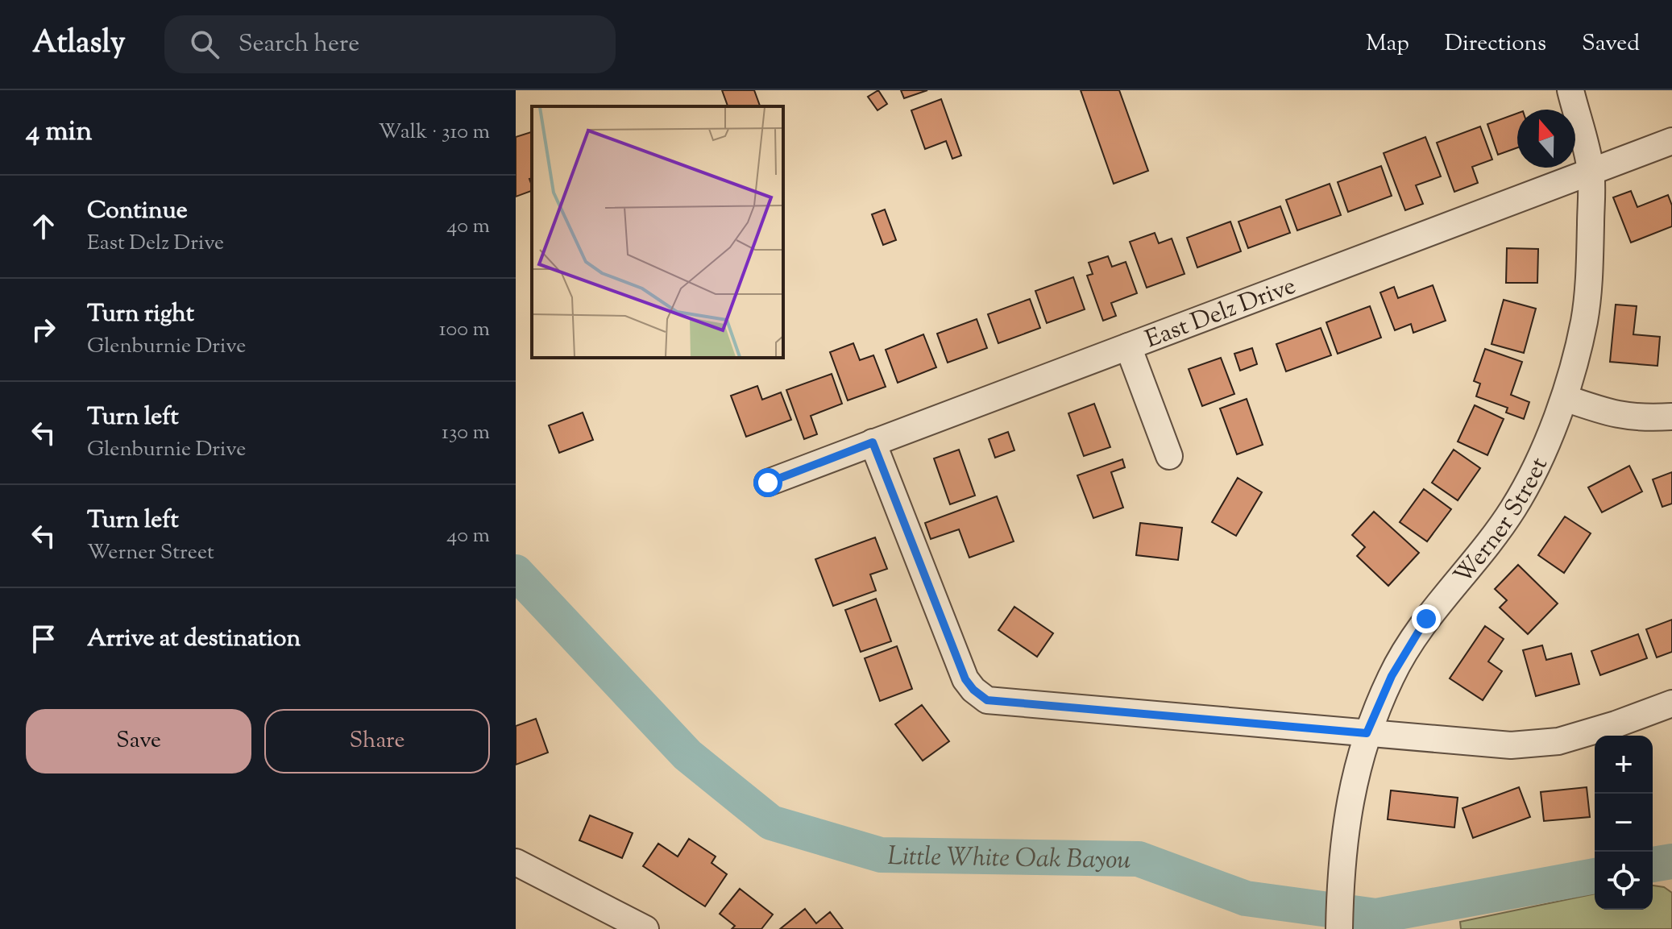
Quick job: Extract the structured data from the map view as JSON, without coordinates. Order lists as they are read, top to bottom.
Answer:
{
  "streets": {
    "street": ["East Delz Drive", "Werner Street"]
  },
  "crossings": [
    ["East Delz Drive", "Werner Street"]
  ],
  "water": ["Little White Oak Bayou"],
  "north": "top",
  "page": {
    "header": "Atlasly",
    "search": "Search here",
    "nav": ["Map", "Directions", "Saved"],
    "heading": ["4 min", "Walk · 310 m"],
    "list": [
      ["Continue", "East Delz Drive", "40 m"],
      ["Turn right", "Glenburnie Drive", "100 m"],
      ["Turn left", "Glenburnie Drive", "130 m"],
      ["Turn left", "Werner Street", "40 m"],
      "Arrive at destination"
    ],
    "buttons": ["Save", "Share"],
    "map_buttons": ["+", "−"]
  }
}
